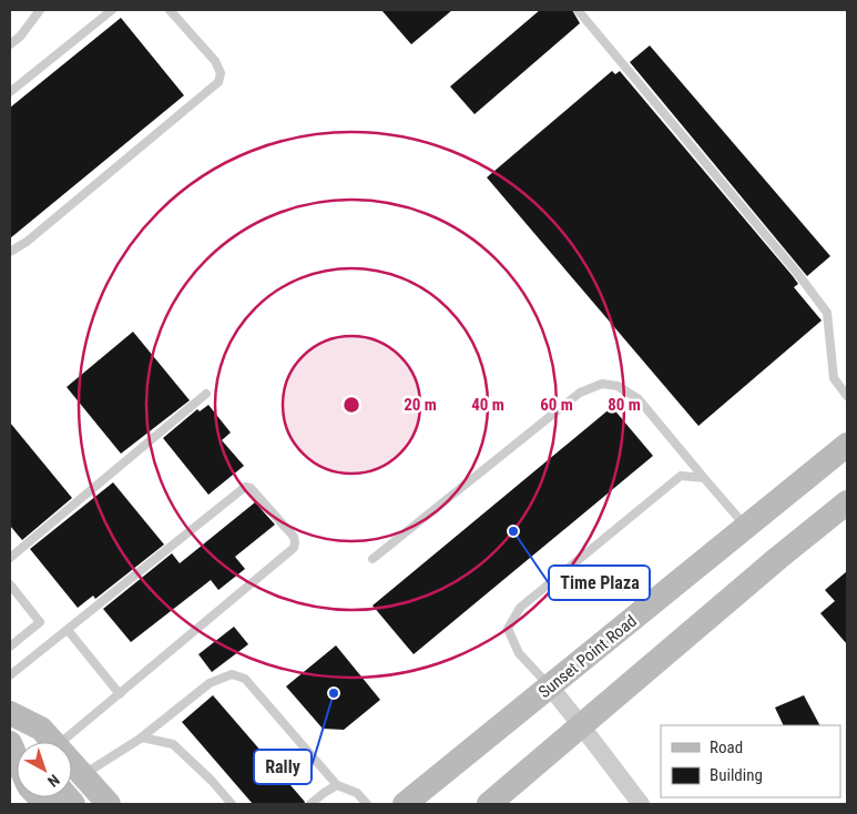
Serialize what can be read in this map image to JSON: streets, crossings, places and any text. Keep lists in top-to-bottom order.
{
  "streets": {
    "main road": ["Sunset Point Road"]
  },
  "places": ["Time Plaza", "Rally"],
  "legend": ["Road", "Building"],
  "north": "bottom right",
  "rings": [
    "20 m",
    "40 m",
    "60 m",
    "80 m"
  ]
}
